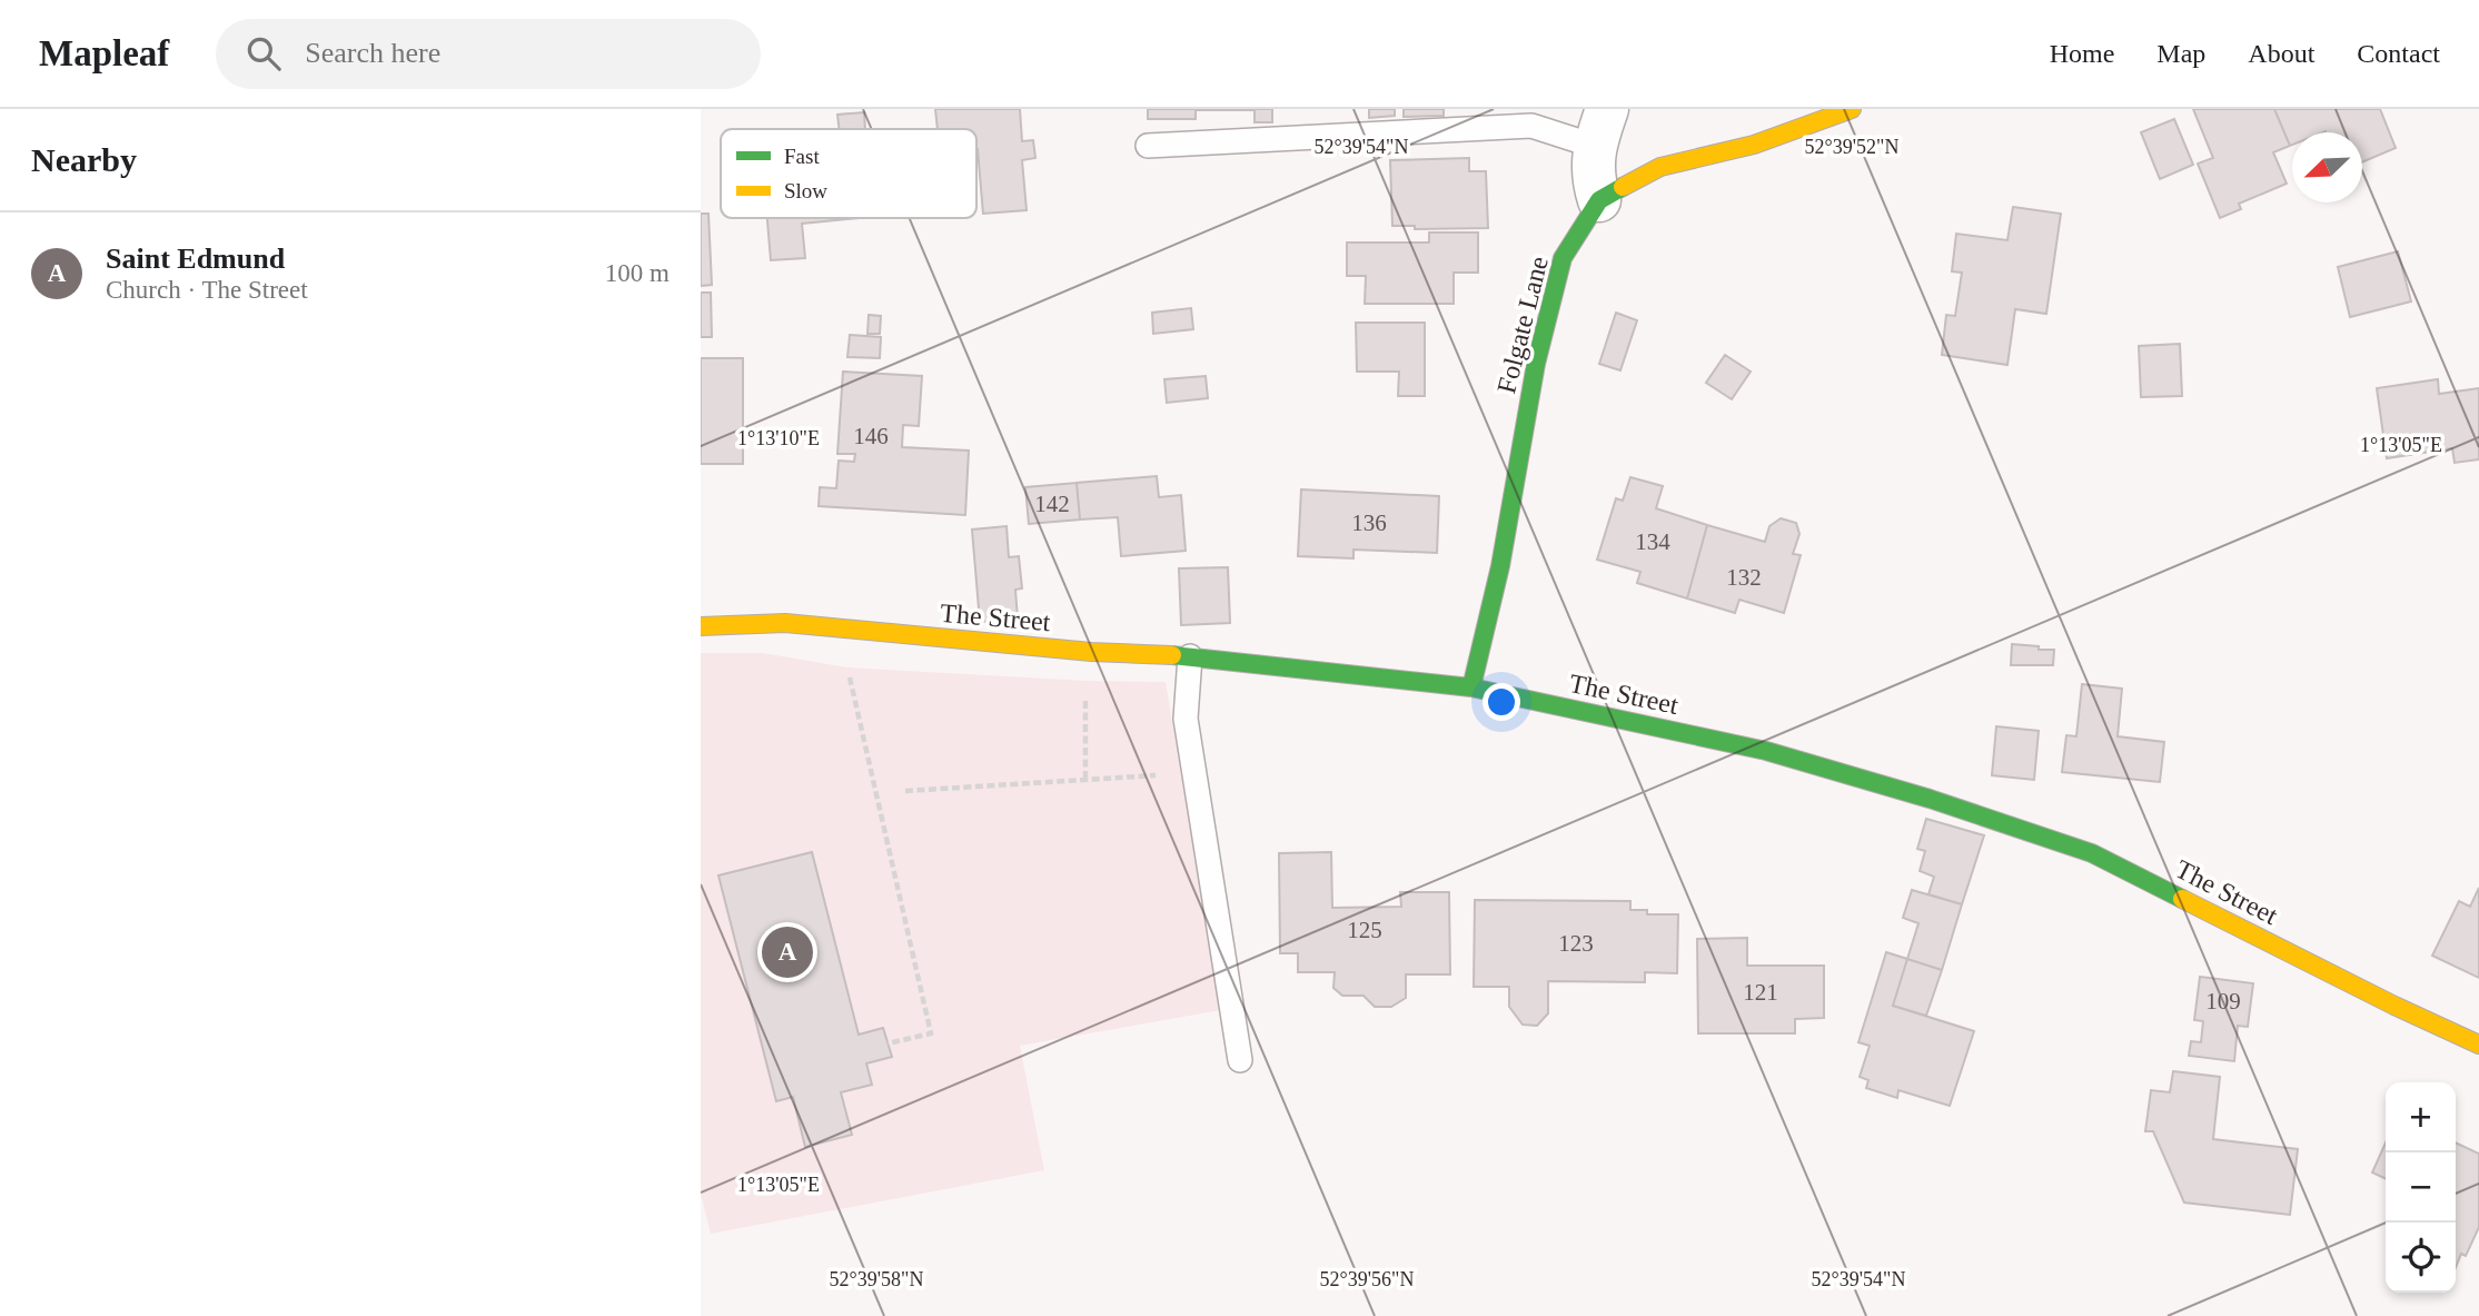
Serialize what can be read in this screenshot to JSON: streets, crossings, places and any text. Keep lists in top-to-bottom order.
{
  "streets": {
    "street": ["Folgate Lane", "The Street"]
  },
  "crossings": [
    ["Folgate Lane", "The Street"]
  ],
  "house_numbers": [
    "146",
    "142",
    "136",
    "134",
    "132",
    "125",
    "123",
    "121",
    "109"
  ],
  "legend": ["Fast", "Slow"],
  "north": "bottom left",
  "page": {
    "header": "Mapleaf",
    "search": "Search here",
    "nav": [
      "Home",
      "Map",
      "About",
      "Contact"
    ],
    "heading": "Nearby",
    "list": [
      {
        "mark": "A",
        "name": "Saint Edmund",
        "note": "Church · The Street",
        "value": "100 m"
      }
    ],
    "pins": "A",
    "map_buttons": ["+", "−"]
  },
  "coordinates": [
    "52°39'54\"N",
    "52°39'52\"N",
    "1°13'10\"E",
    "1°13'05\"E",
    "52°39'58\"N",
    "52°39'56\"N"
  ]
}
